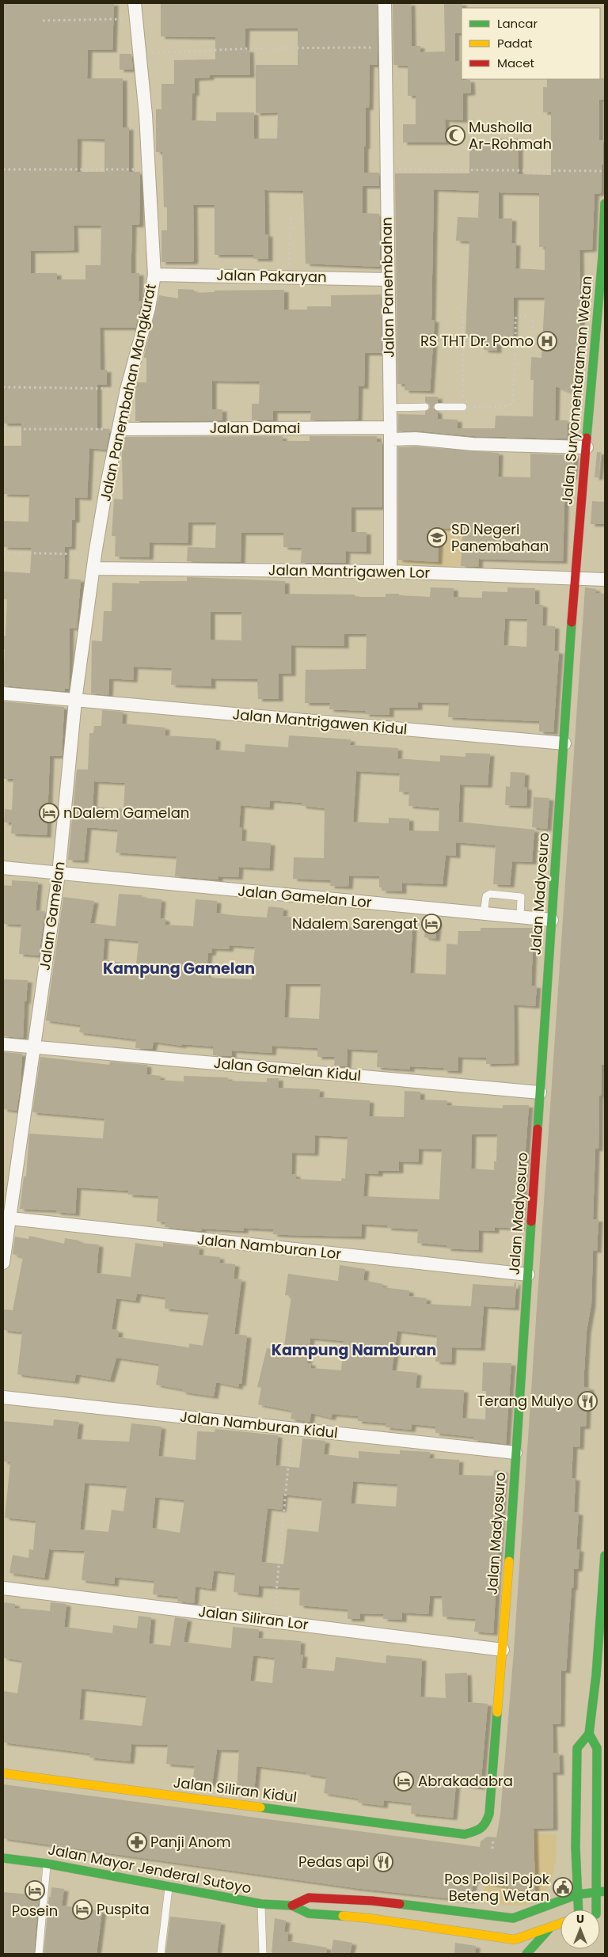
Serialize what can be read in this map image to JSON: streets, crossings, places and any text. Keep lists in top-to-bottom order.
{
  "streets": {
    "street": [
      "Jalan Pakaryan",
      "Jalan Panembahan",
      "Jalan Suryomentaraman Wetan",
      "Jalan Panembahan Mangkurat",
      "Jalan Damai",
      "Jalan Mantrigawen Lor",
      "Jalan Mantrigawen Kidul",
      "Jalan Madyosuro",
      "Jalan Gamelan Lor",
      "Jalan Gamelan",
      "Jalan Gamelan Kidul",
      "Jalan Namburan Lor",
      "Jalan Namburan Kidul",
      "Jalan Siliran Lor",
      "Jalan Siliran Kidul",
      "Jalan Mayor Jenderal Sutoyo"
    ]
  },
  "crossings": [
    ["Jalan Pakaryan", "Jalan Panembahan"],
    ["Jalan Pakaryan", "Jalan Panembahan Mangkurat"],
    ["Jalan Panembahan", "Jalan Damai"],
    ["Jalan Panembahan", "Jalan Mantrigawen Lor"],
    ["Jalan Suryomentaraman Wetan", "Jalan Damai"],
    ["Jalan Suryomentaraman Wetan", "Jalan Mantrigawen Lor"],
    ["Jalan Suryomentaraman Wetan", "Jalan Madyosuro"],
    ["Jalan Panembahan Mangkurat", "Jalan Damai"],
    ["Jalan Panembahan Mangkurat", "Jalan Mantrigawen Lor"],
    ["Jalan Panembahan Mangkurat", "Jalan Gamelan"],
    ["Jalan Mantrigawen Lor", "Jalan Madyosuro"],
    ["Jalan Mantrigawen Lor", "Jalan Gamelan"],
    ["Jalan Mantrigawen Kidul", "Jalan Madyosuro"],
    ["Jalan Mantrigawen Kidul", "Jalan Gamelan"],
    ["Jalan Madyosuro", "Jalan Gamelan Lor"],
    ["Jalan Madyosuro", "Jalan Gamelan Kidul"],
    ["Jalan Madyosuro", "Jalan Namburan Lor"],
    ["Jalan Madyosuro", "Jalan Namburan Kidul"],
    ["Jalan Madyosuro", "Jalan Siliran Lor"],
    ["Jalan Madyosuro", "Jalan Siliran Kidul"],
    ["Jalan Gamelan Lor", "Jalan Gamelan"],
    ["Jalan Gamelan", "Jalan Gamelan Kidul"],
    ["Jalan Gamelan", "Jalan Namburan Lor"]
  ],
  "districts": ["Kampung Gamelan", "Kampung Namburan"],
  "places": {
    "mosque": ["Musholla Ar-Rohmah"],
    "hospital": ["RS THT Dr. Pomo"],
    "school or university": ["SD Negeri Panembahan"],
    "hotel": [
      "nDalem Gamelan",
      "Ndalem Sarengat",
      "Abrakadabra",
      "Posein",
      "Puspita"
    ],
    "restaurant": ["Terang Mulyo", "Pedas api"],
    "pharmacy": ["Panji Anom"],
    "public building": ["Pos Polisi Pojok Beteng Wetan"]
  },
  "legend": ["Lancar", "Padat", "Macet"],
  "north": "top"
}
